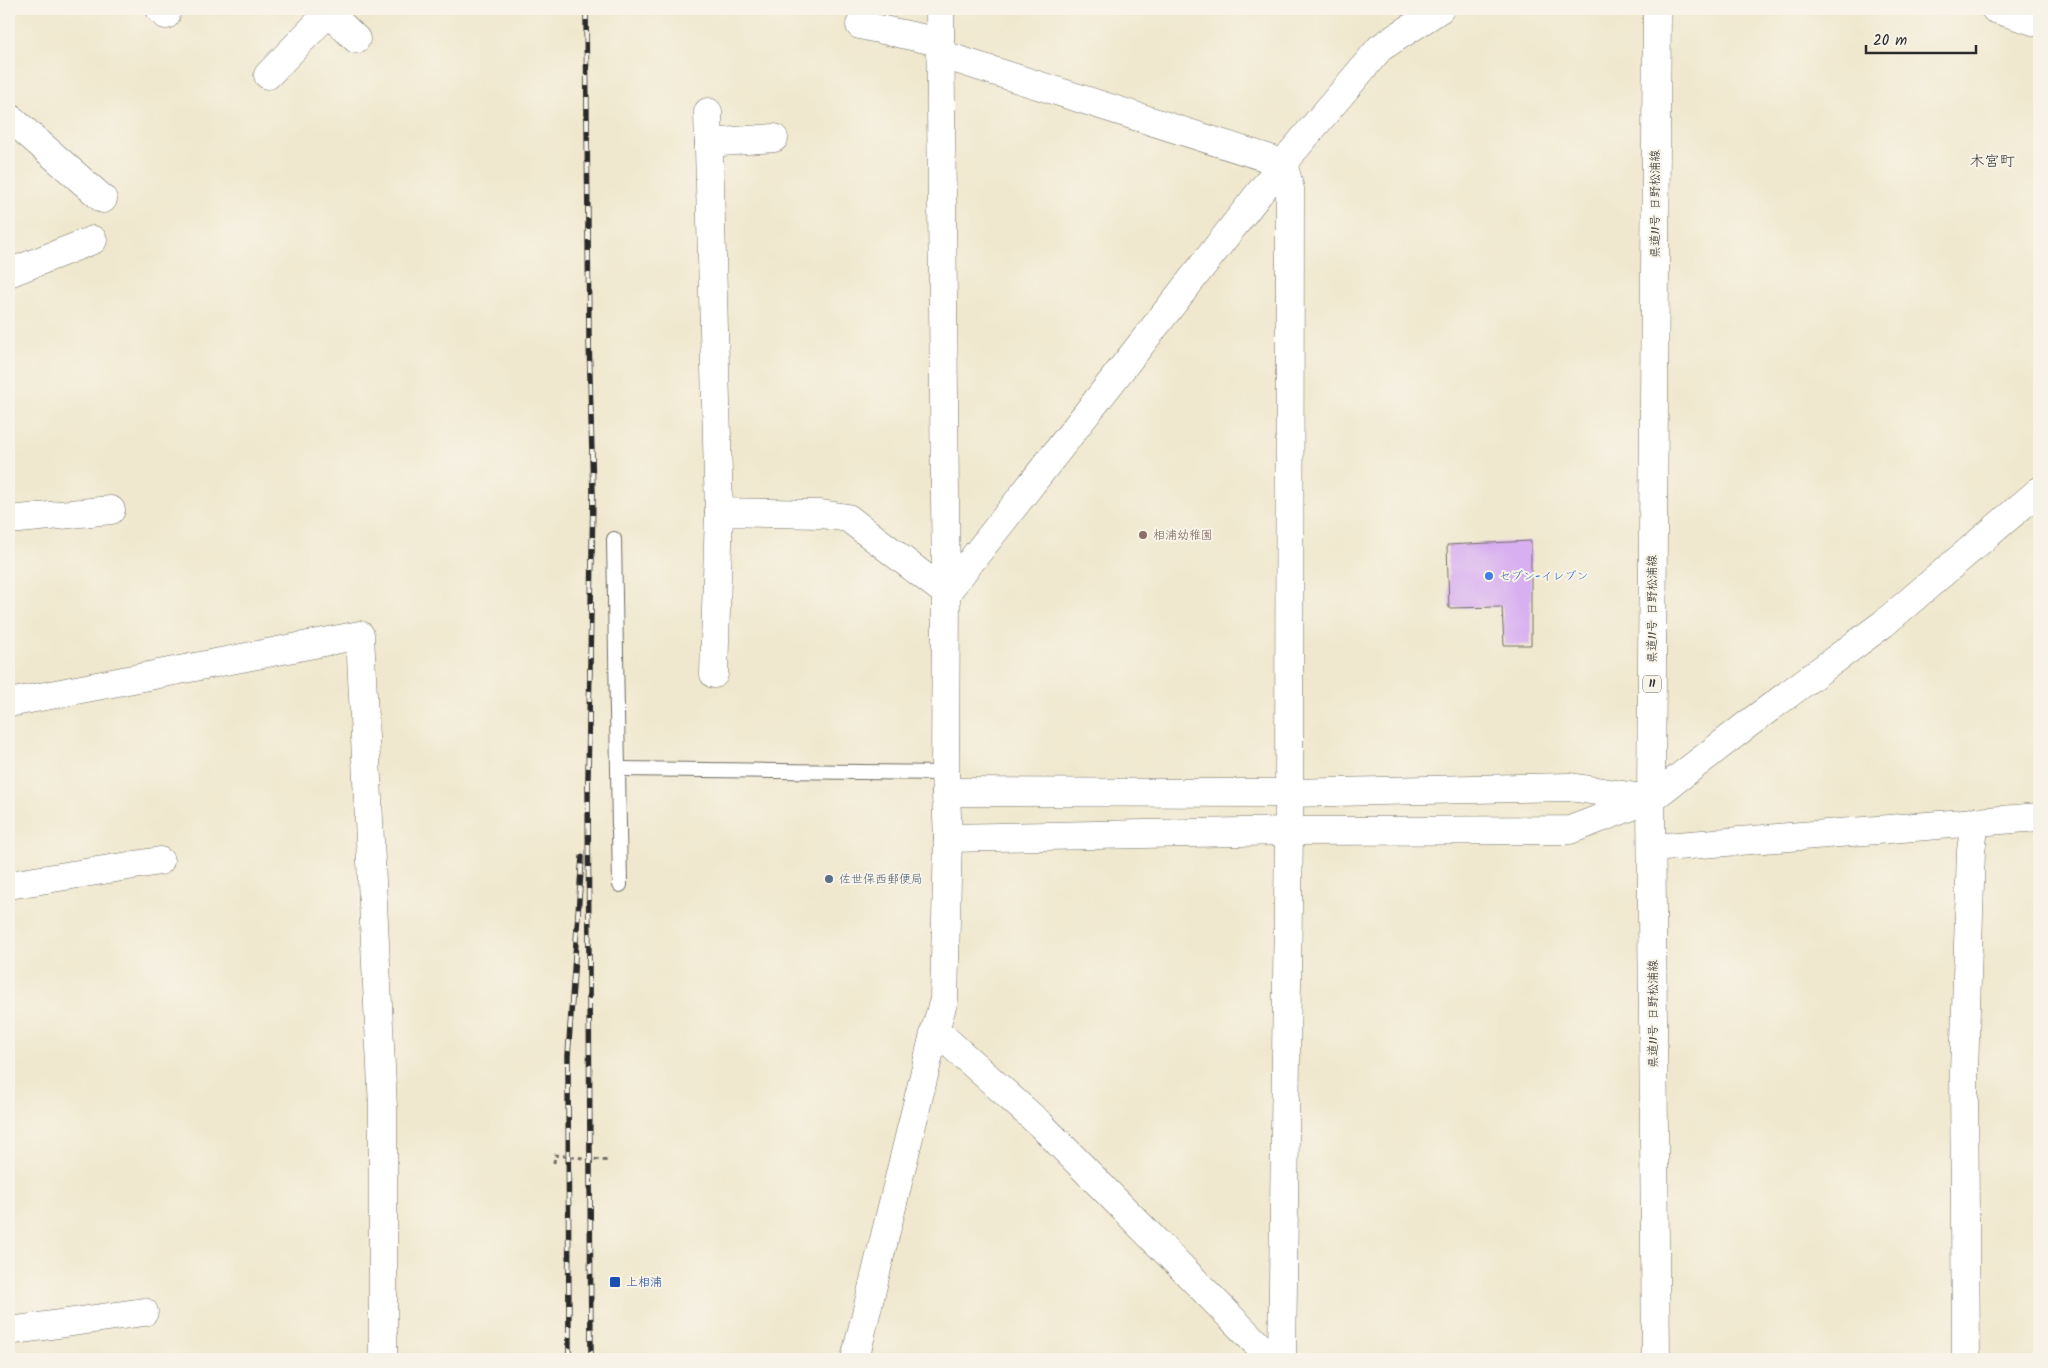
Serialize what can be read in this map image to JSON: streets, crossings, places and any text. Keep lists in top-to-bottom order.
{
  "streets": {
    "street": ["県道11号 日野松浦線", "11"]
  },
  "districts": ["木宮町"],
  "places": {
    "other": ["相浦幼稚園", "セブン-イレブン", "佐世保西郵便局"],
    "transit": ["上相浦"]
  },
  "scale_bar": "20 m"
}
